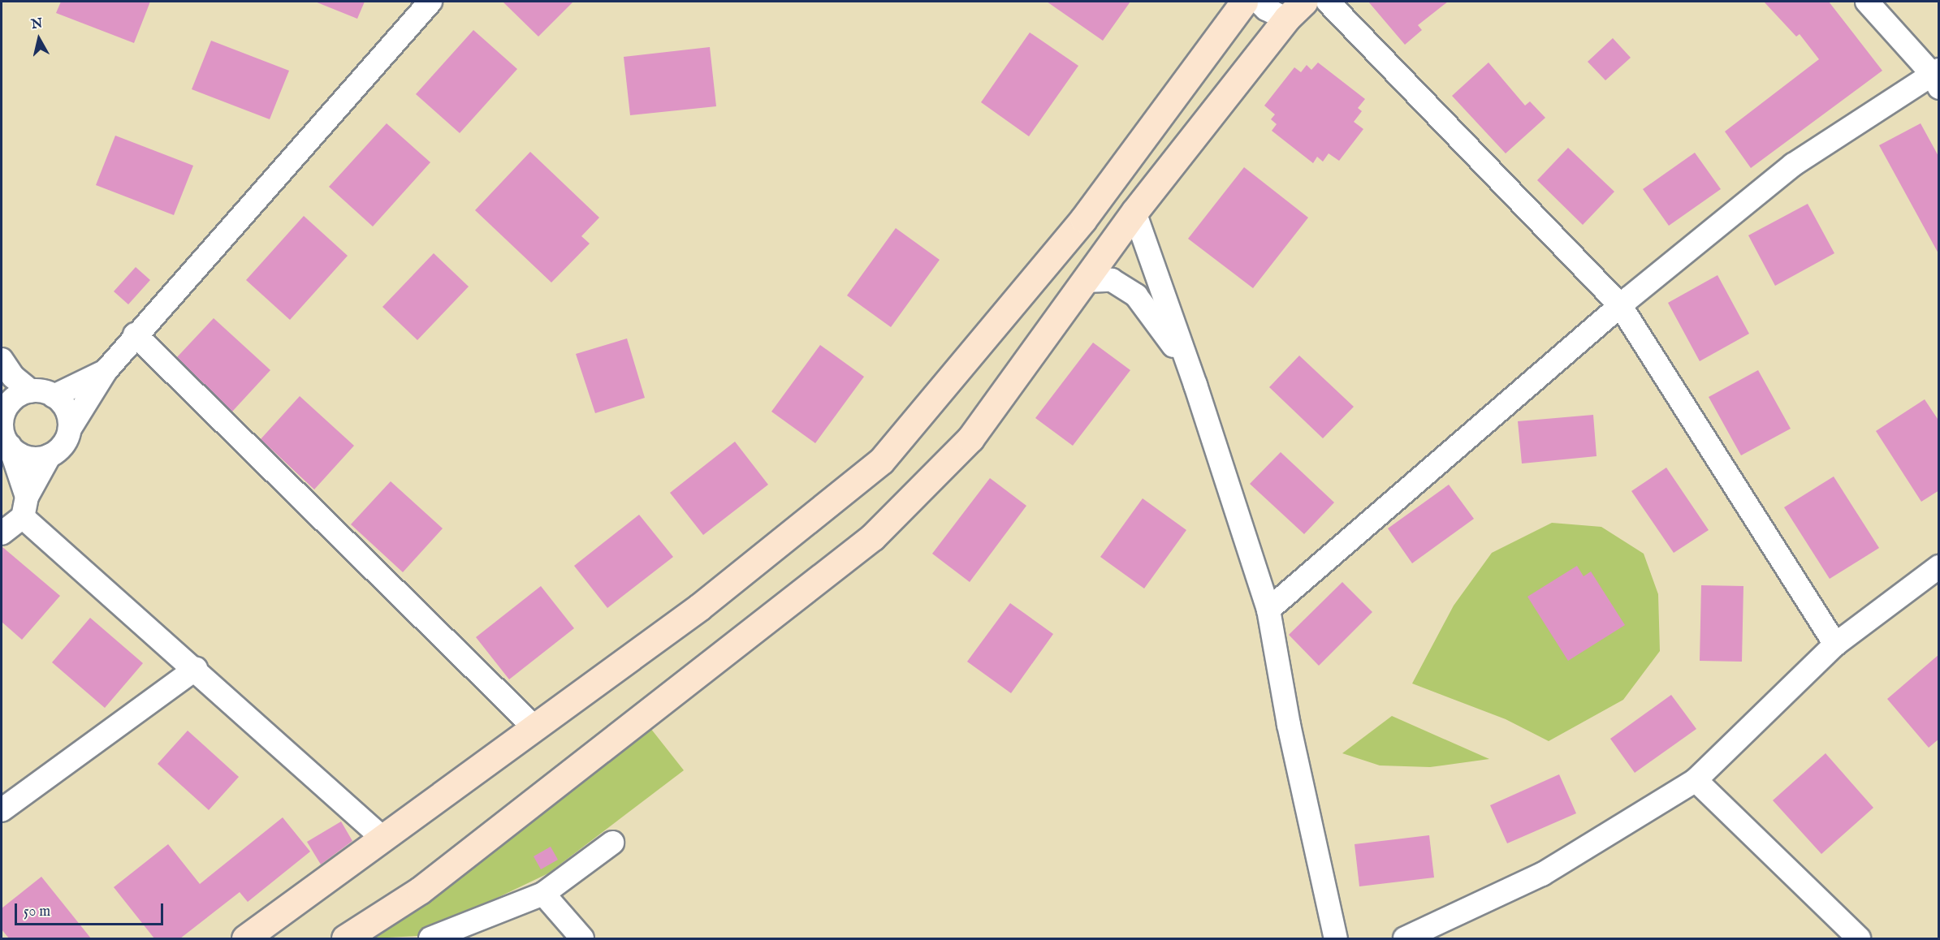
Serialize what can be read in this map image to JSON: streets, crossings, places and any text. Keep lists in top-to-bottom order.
{
  "scale_bar": "50 m",
  "north": "top"
}
